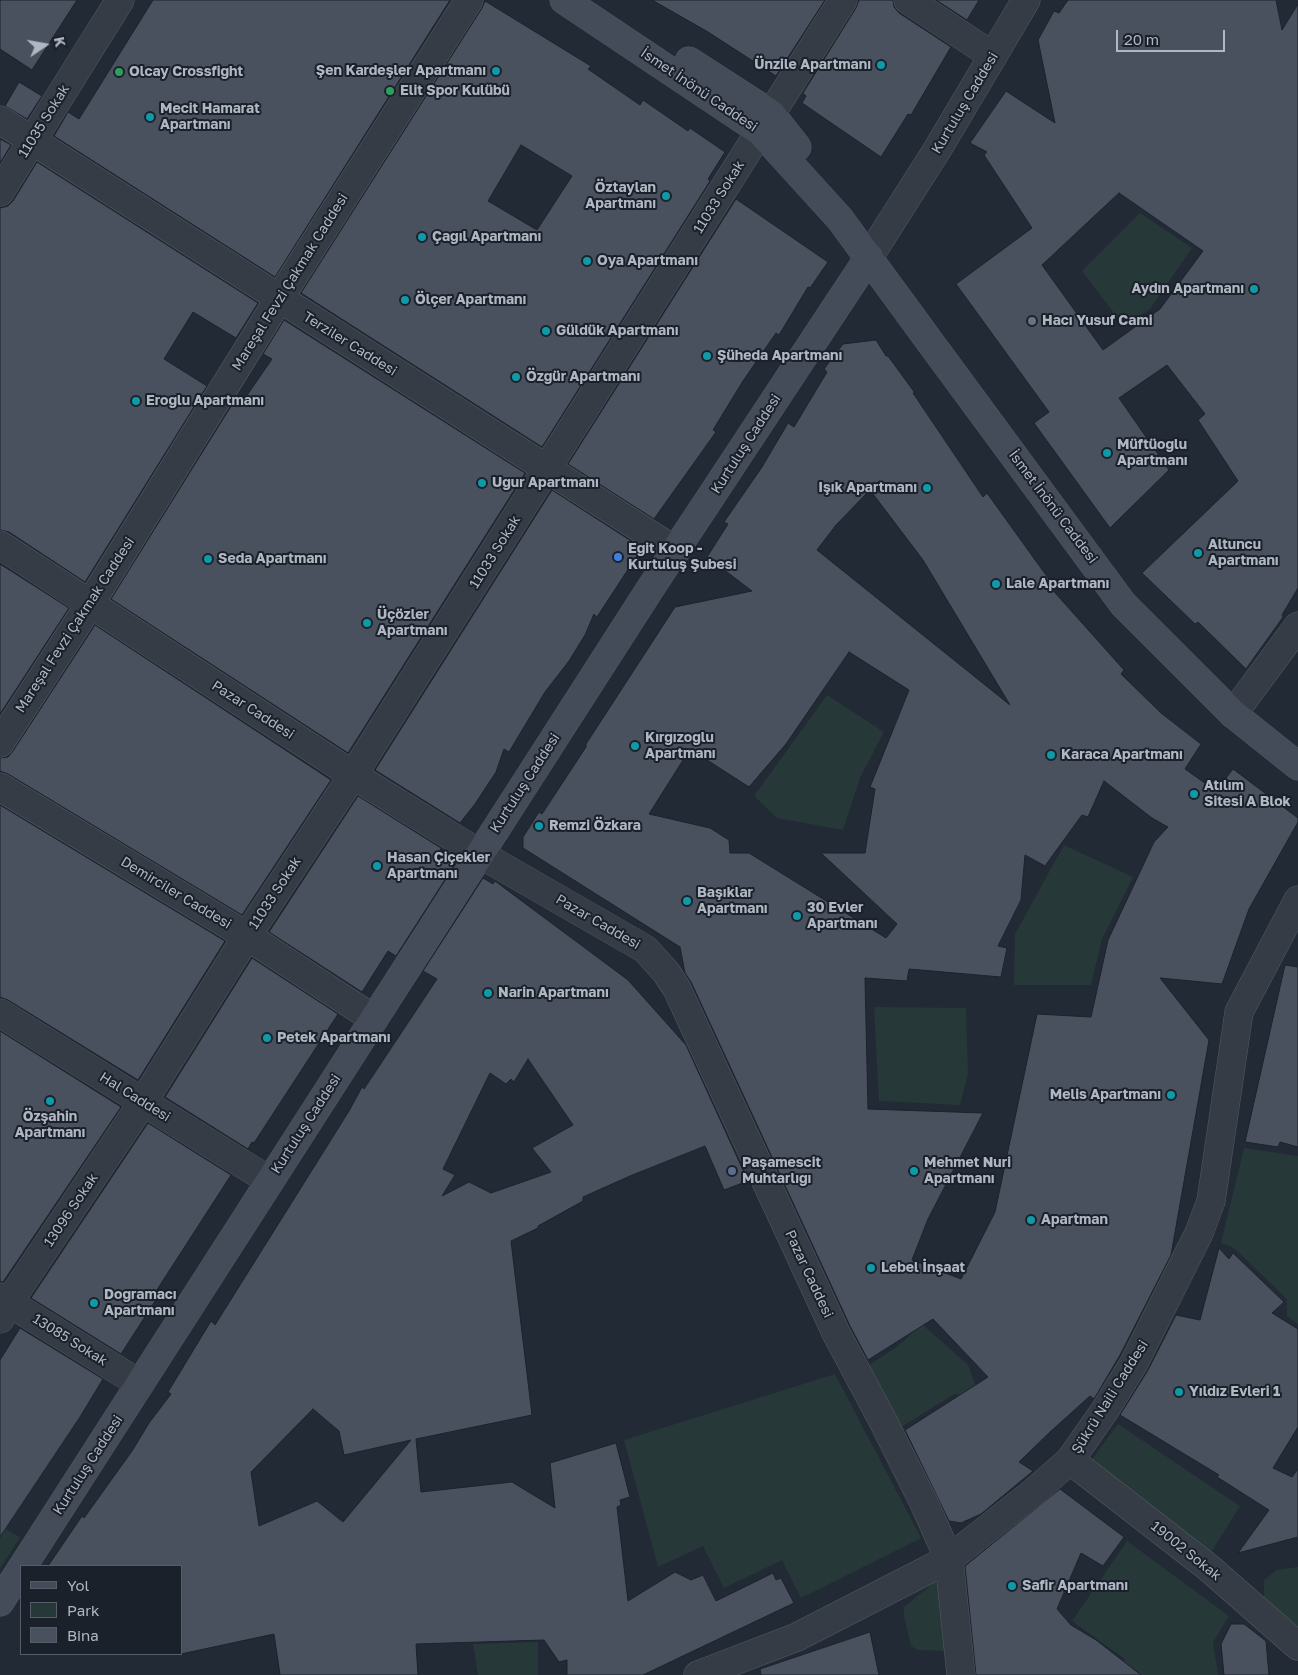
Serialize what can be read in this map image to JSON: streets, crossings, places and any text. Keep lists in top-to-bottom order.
{
  "streets": {
    "main road": ["İsmet İnönü Caddesi", "Kurtuluş Caddesi"],
    "street": [
      "11035 Sokak",
      "11033 Sokak",
      "Mareşal Fevzi Çakmak Caddesi",
      "Terziler Caddesi",
      "Pazar Caddesi",
      "Demirciler Caddesi",
      "Hal Caddesi",
      "13096 Sokak",
      "13085 Sokak",
      "Şükrü Naili Caddesi",
      "19002 Sokak"
    ]
  },
  "crossings": [
    ["İsmet İnönü Caddesi", "Kurtuluş Caddesi"],
    ["İsmet İnönü Caddesi", "11033 Sokak"],
    ["Kurtuluş Caddesi", "Terziler Caddesi"],
    ["Kurtuluş Caddesi", "Pazar Caddesi"],
    ["Kurtuluş Caddesi", "Demirciler Caddesi"],
    ["Kurtuluş Caddesi", "Hal Caddesi"],
    ["Kurtuluş Caddesi", "13085 Sokak"],
    ["11035 Sokak", "Terziler Caddesi"],
    ["11033 Sokak", "Terziler Caddesi"],
    ["11033 Sokak", "Pazar Caddesi"],
    ["11033 Sokak", "Demirciler Caddesi"],
    ["11033 Sokak", "Hal Caddesi"],
    ["11033 Sokak", "13096 Sokak"],
    ["Mareşal Fevzi Çakmak Caddesi", "Terziler Caddesi"],
    ["Mareşal Fevzi Çakmak Caddesi", "Pazar Caddesi"],
    ["Pazar Caddesi", "Şükrü Naili Caddesi"],
    ["Hal Caddesi", "13096 Sokak"],
    ["13096 Sokak", "13085 Sokak"],
    ["Şükrü Naili Caddesi", "19002 Sokak"]
  ],
  "places": [
    "Ünzile Apartmanı",
    "Şen Kardeşler Apartmanı",
    "Olcay Crossfight",
    "Elit Spor Kulübü",
    "Mecit Hamarat Apartmanı",
    "Öztaylan Apartmanı",
    "Çağıl Apartmanı",
    "Oya Apartmanı",
    "Aydın Apartmanı",
    "Ölçer Apartmanı",
    "Hacı Yusuf Cami",
    "Güldük Apartmanı",
    "Şüheda Apartmanı",
    "Özgür Apartmanı",
    "Eroğlu Apartmanı",
    "Müftüoğlu Apartmanı",
    "Uğur Apartmanı",
    "Işık Apartmanı",
    "Altuncu Apartmanı",
    "Eğit Koop - Kurtuluş Şubesi",
    "Seda Apartmanı",
    "Lale Apartmanı",
    "Üçözler Apartmanı",
    "Kırgızoğlu Apartmanı",
    "Karaca Apartmanı",
    "Atılım Sitesi A Blok",
    "Remzi Özkara",
    "Hasan Çiçekler Apartmanı",
    "Başıklar Apartmanı",
    "30 Evler Apartmanı",
    "Narin Apartmanı",
    "Petek Apartmanı",
    "Melis Apartmanı",
    "Özşahin Apartmanı",
    "Paşamescit Muhtarlığı",
    "Mehmet Nuri Apartmanı",
    "Apartman",
    "Lebel İnşaat",
    "Doğramacı Apartmanı",
    "Yıldız Evleri 1",
    "Safir Apartmanı"
  ],
  "legend": ["Yol", "Park", "Bina"],
  "scale_bar": "20 m",
  "north": "right"
}
